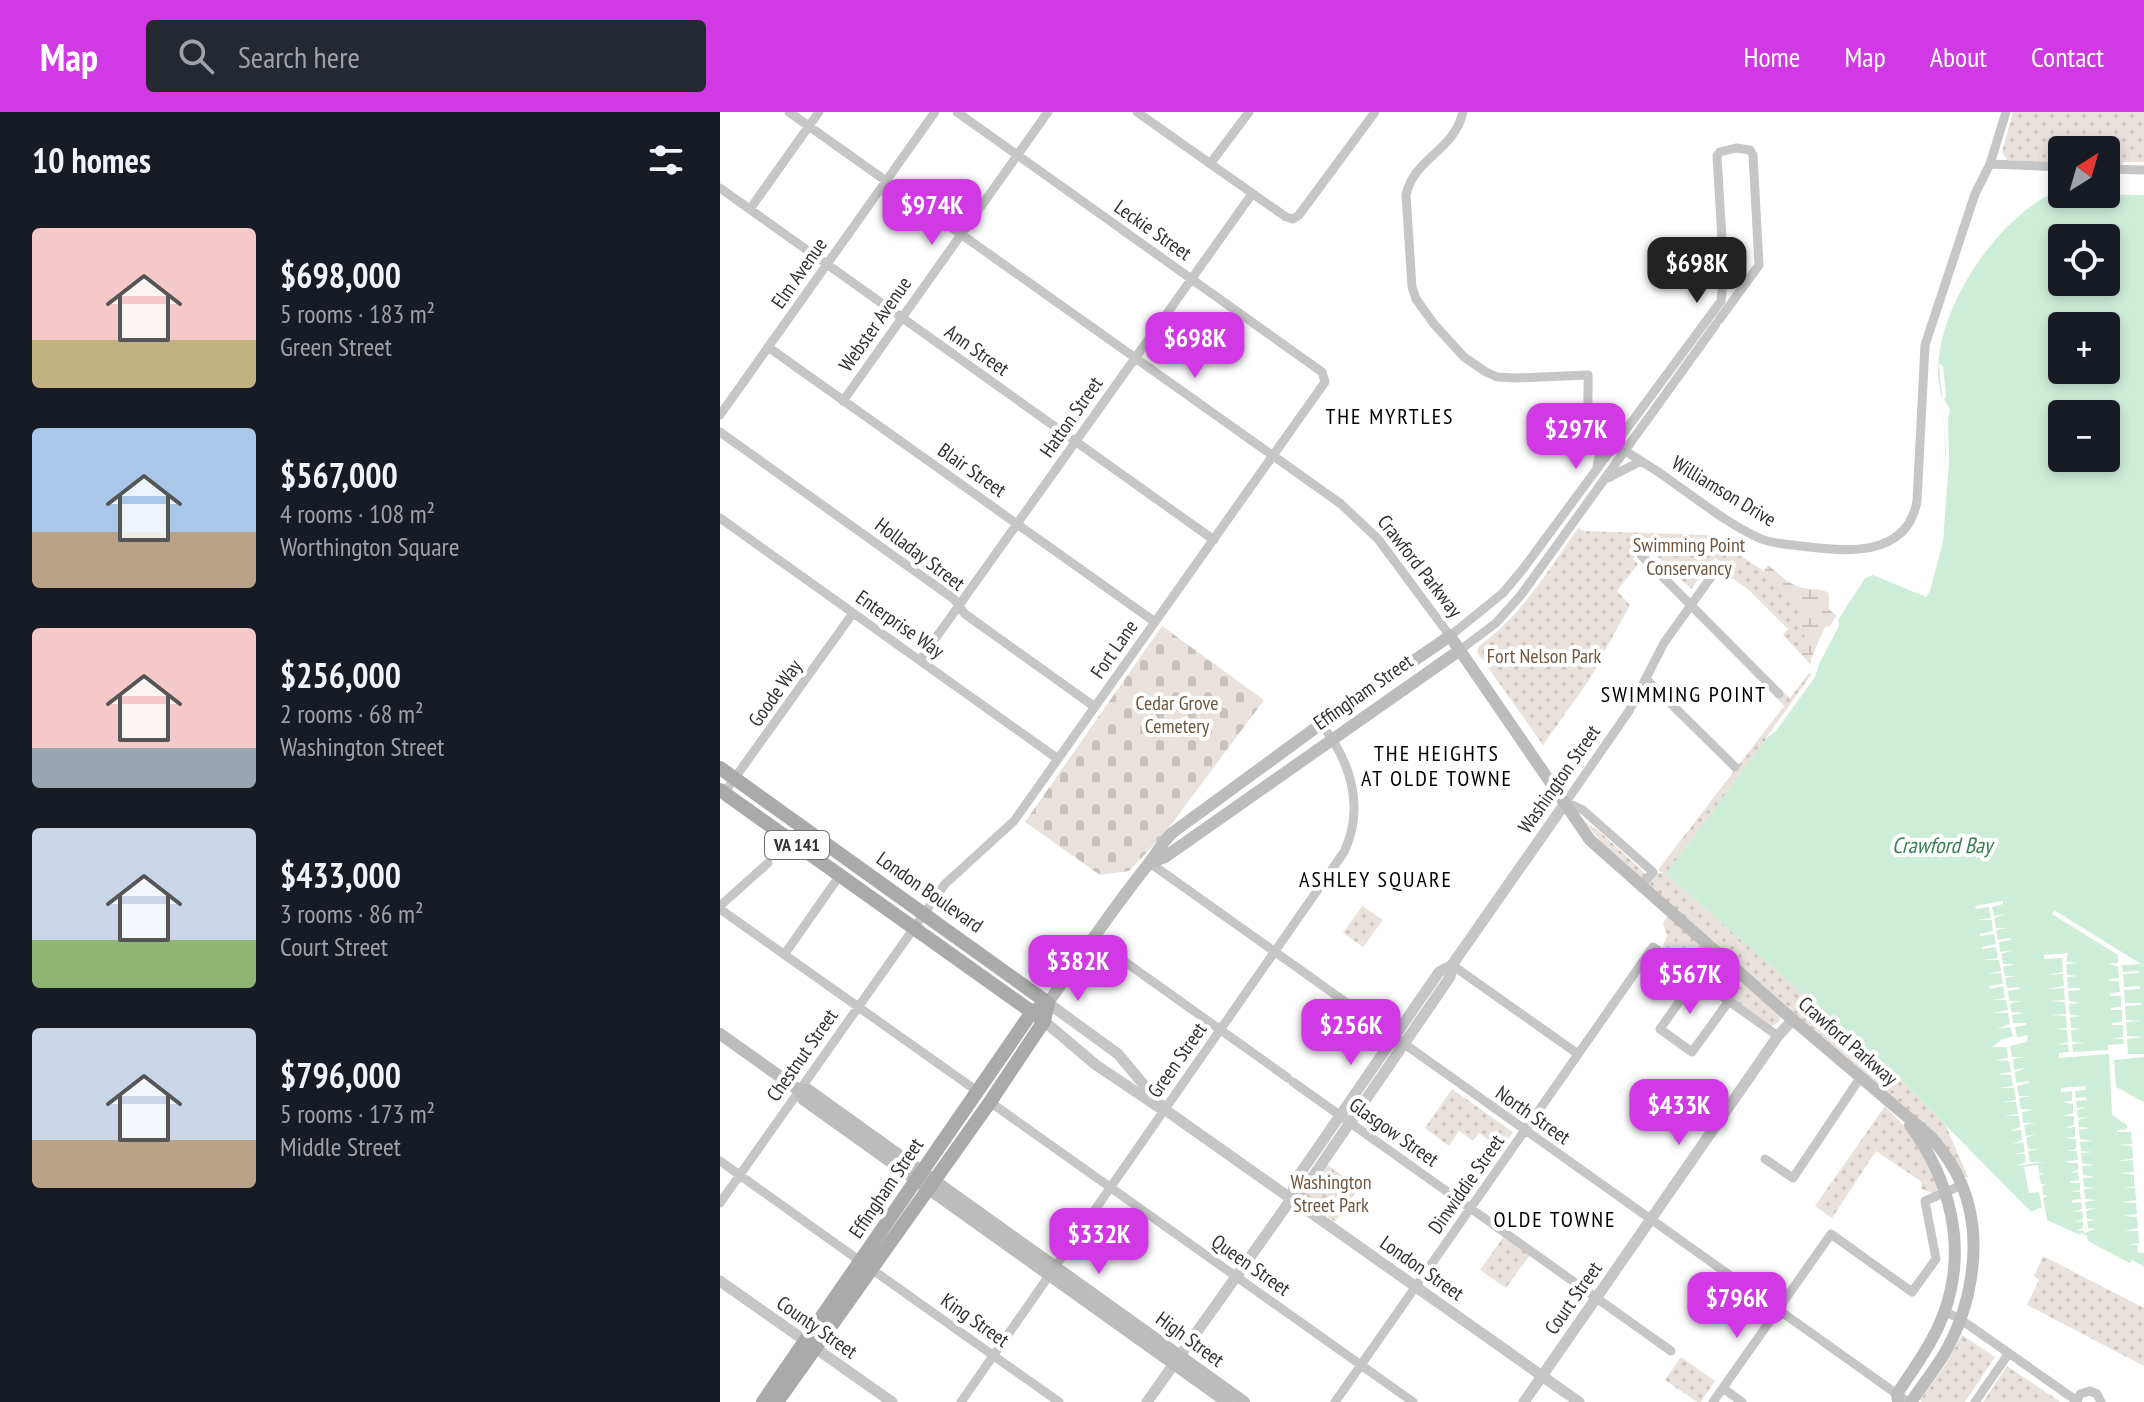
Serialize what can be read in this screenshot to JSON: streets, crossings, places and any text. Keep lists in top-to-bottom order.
{
  "streets": {
    "main road": [
      "Crawford Parkway",
      "Effingham Street",
      "VA 141",
      "London Boulevard",
      "High Street"
    ],
    "street": [
      "Leckie Street",
      "Elm Avenue",
      "Webster Avenue",
      "Ann Street",
      "Hatton Street",
      "Blair Street",
      "Williamson Drive",
      "Holladay Street",
      "Enterprise Way",
      "Fort Lane",
      "Goode Way",
      "Washington Street",
      "Chestnut Street",
      "Green Street",
      "North Street",
      "Glasgow Street",
      "Dinwiddie Street",
      "Queen Street",
      "London Street",
      "Court Street",
      "King Street",
      "County Street"
    ]
  },
  "crossings": [
    ["Leckie Street", "Webster Avenue"],
    ["Leckie Street", "Hatton Street"],
    ["Leckie Street", "Fort Lane"],
    ["Elm Avenue", "Ann Street"],
    ["Elm Avenue", "Blair Street"],
    ["Elm Avenue", "Crawford Parkway"],
    ["Webster Avenue", "Ann Street"],
    ["Webster Avenue", "Blair Street"],
    ["Webster Avenue", "Crawford Parkway"],
    ["Ann Street", "Hatton Street"],
    ["Ann Street", "Fort Lane"],
    ["Hatton Street", "Blair Street"],
    ["Hatton Street", "Holladay Street"],
    ["Hatton Street", "Crawford Parkway"],
    ["Hatton Street", "Enterprise Way"],
    ["Blair Street", "Fort Lane"],
    ["Holladay Street", "Fort Lane"],
    ["Crawford Parkway", "Fort Lane"],
    ["Crawford Parkway", "Effingham Street"],
    ["Crawford Parkway", "Washington Street"],
    ["Crawford Parkway", "North Street"],
    ["Crawford Parkway", "Court Street"],
    ["Enterprise Way", "Fort Lane"],
    ["Enterprise Way", "Goode Way"],
    ["Fort Lane", "London Boulevard"],
    ["Fort Lane", "Chestnut Street"],
    ["Effingham Street", "London Boulevard"],
    ["Effingham Street", "Green Street"],
    ["Effingham Street", "North Street"],
    ["Effingham Street", "Glasgow Street"],
    ["Effingham Street", "Queen Street"],
    ["Effingham Street", "King Street"],
    ["Effingham Street", "County Street"],
    ["Effingham Street", "High Street"],
    ["Goode Way", "London Boulevard"],
    ["Washington Street", "North Street"],
    ["Washington Street", "Glasgow Street"],
    ["Washington Street", "Queen Street"],
    ["Washington Street", "London Street"],
    ["Washington Street", "High Street"],
    ["London Boulevard", "Chestnut Street"],
    ["London Boulevard", "Green Street"],
    ["London Boulevard", "London Street"],
    ["Chestnut Street", "King Street"],
    ["Chestnut Street", "High Street"],
    ["Green Street", "North Street"],
    ["Green Street", "Glasgow Street"],
    ["Green Street", "Queen Street"],
    ["Green Street", "London Street"],
    ["Green Street", "King Street"],
    ["Green Street", "High Street"],
    ["North Street", "Dinwiddie Street"],
    ["North Street", "Court Street"],
    ["Glasgow Street", "Dinwiddie Street"],
    ["Glasgow Street", "Court Street"],
    ["Dinwiddie Street", "Queen Street"],
    ["Dinwiddie Street", "London Street"],
    ["London Street", "Court Street"]
  ],
  "districts": [
    "THE MYRTLES",
    "SWIMMING POINT",
    "THE HEIGHTS AT OLDE TOWNE",
    "ASHLEY SQUARE",
    "OLDE TOWNE"
  ],
  "water": ["Crawford Bay"],
  "parks": [
    "Swimming Point Conservancy",
    "Fort Nelson Park",
    "Cedar Grove Cemetery",
    "Washington Street Park"
  ],
  "north": "top right",
  "page": {
    "header": "Map",
    "search": "Search here",
    "nav": [
      "Home",
      "Map",
      "About",
      "Contact"
    ],
    "heading": "10 homes",
    "map_buttons": ["+", "−"],
    "price": [
      "$974K",
      "$698K",
      "$698K",
      "$297K",
      "$382K",
      "$567K",
      "$256K",
      "$433K",
      "$332K",
      "$796K"
    ],
    "list": [
      {
        "name": "$698,000",
        "note": "5 rooms · 183 m² · Green Street"
      },
      {
        "name": "$567,000",
        "note": "4 rooms · 108 m² · Worthington Square"
      },
      {
        "name": "$256,000",
        "note": "2 rooms · 68 m² · Washington Street"
      },
      {
        "name": "$433,000",
        "note": "3 rooms · 86 m² · Court Street"
      },
      {
        "name": "$796,000",
        "note": "5 rooms · 173 m² · Middle Street"
      }
    ]
  }
}
